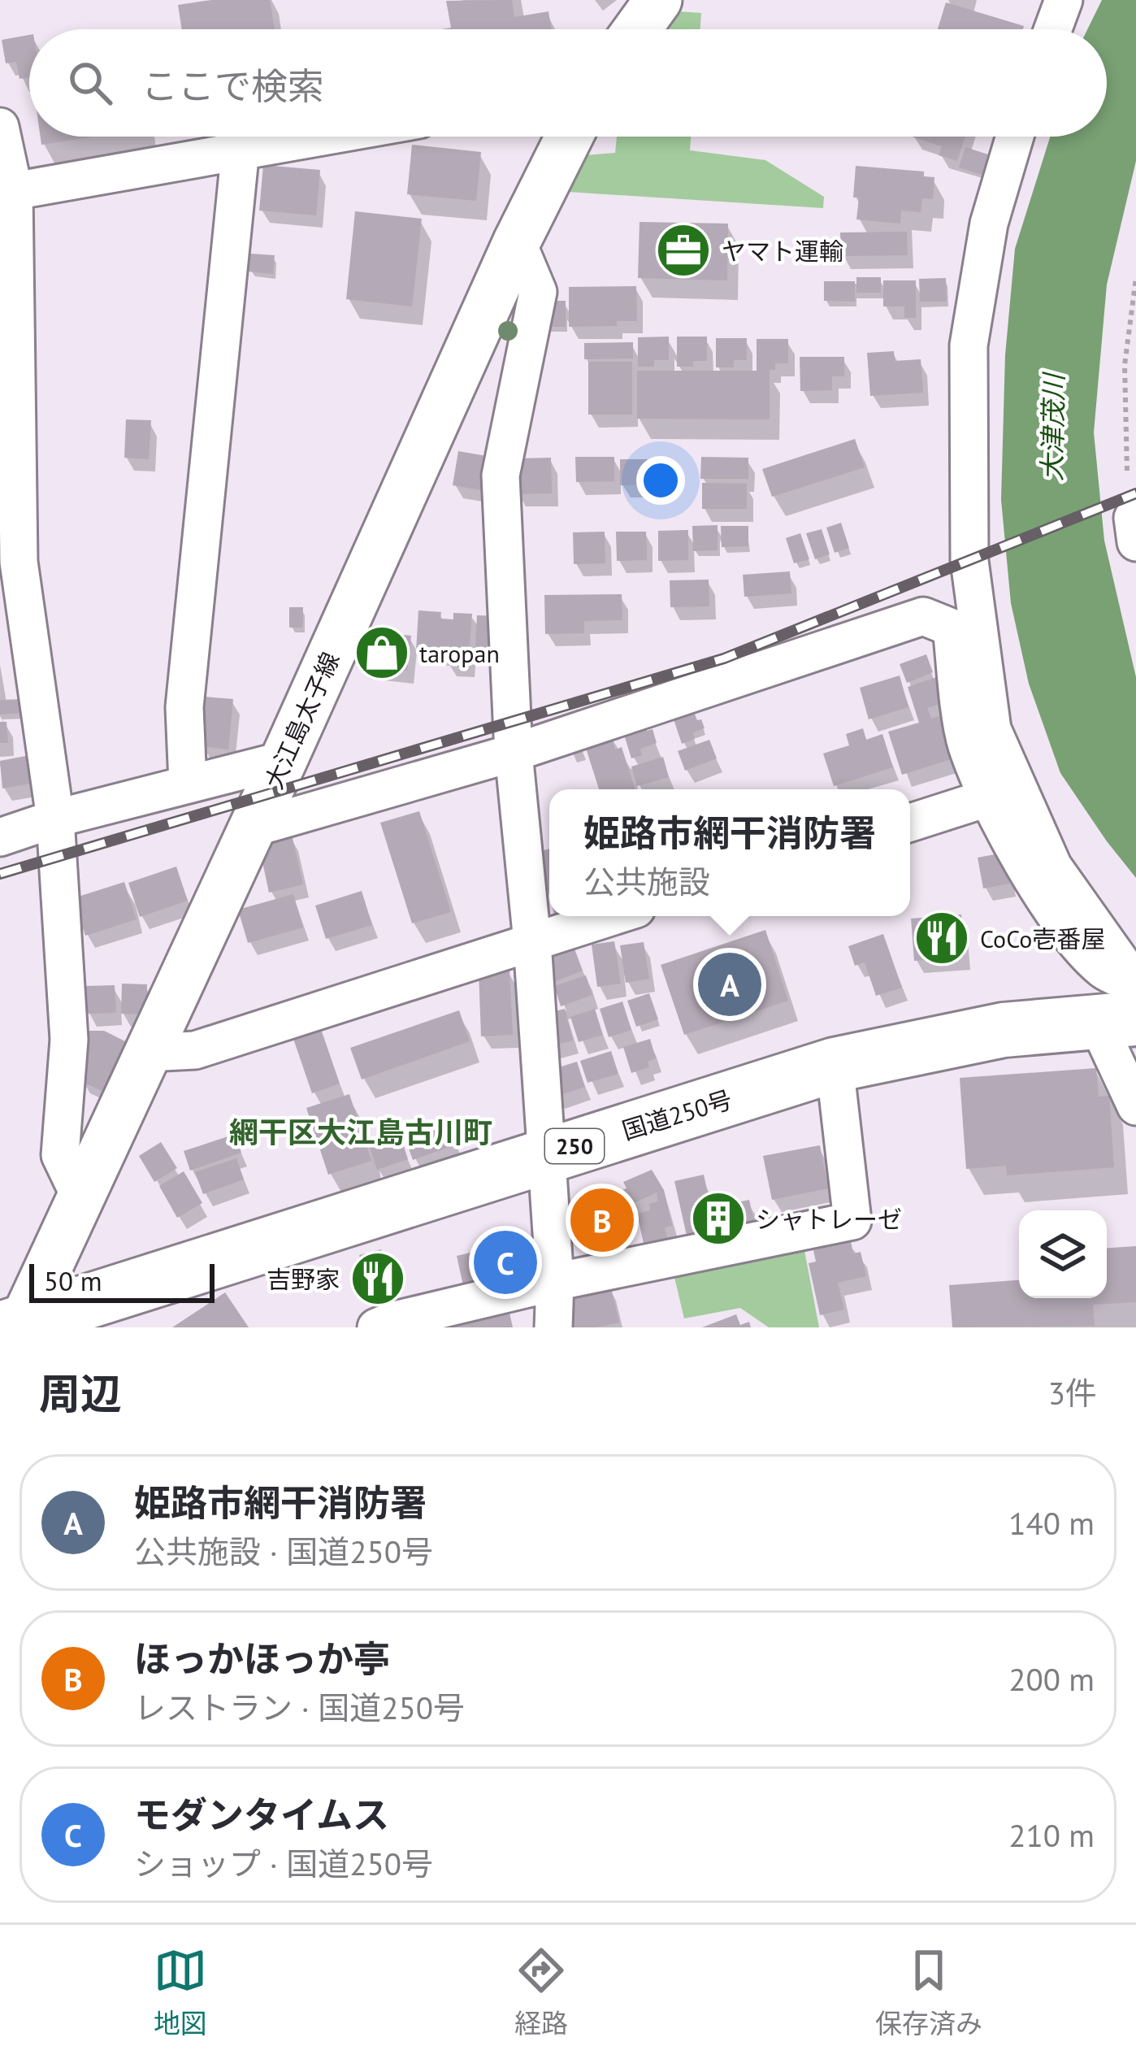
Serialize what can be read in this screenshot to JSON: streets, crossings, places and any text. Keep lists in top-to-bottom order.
{
  "streets": {
    "highway": ["国道250号", "250"],
    "main road": ["大江島太子線"]
  },
  "crossings": [
    ["大江島太子線", "国道250号"]
  ],
  "districts": ["網干区大江島古川町"],
  "water": ["大津茂川"],
  "places": {
    "office": ["ヤマト運輸"],
    "shop": ["taropan"],
    "restaurant": ["CoCo壱番屋", "吉野家"],
    "building": ["シャトレーゼ"]
  },
  "scale_bar": "50 m",
  "page": {
    "search": "ここで検索",
    "popup": ["姫路市網干消防署", "公共施設"],
    "pins": ["A", "B", "C"],
    "scale": "50 m",
    "heading": ["周辺", "3件"],
    "list": [
      {
        "mark": "A",
        "name": "姫路市網干消防署",
        "note": "公共施設 · 国道250号",
        "value": "140 m"
      },
      {
        "mark": "B",
        "name": "ほっかほっか亭",
        "note": "レストラン · 国道250号",
        "value": "200 m"
      },
      {
        "mark": "C",
        "name": "モダンタイムス",
        "note": "ショップ · 国道250号",
        "value": "210 m"
      }
    ],
    "nav": ["地図", "経路", "保存済み"]
  }
}
